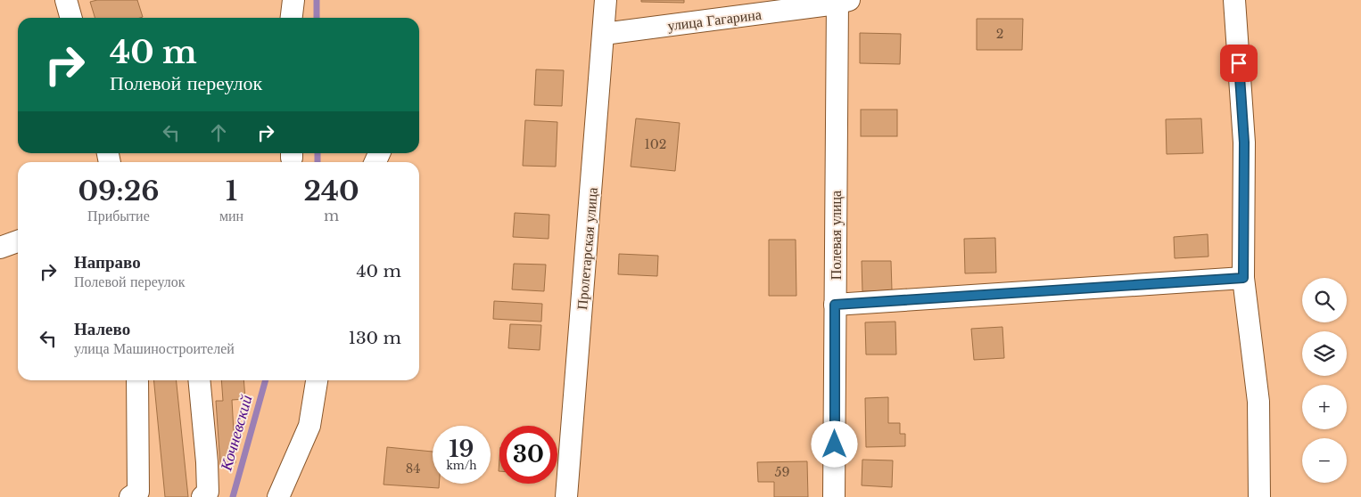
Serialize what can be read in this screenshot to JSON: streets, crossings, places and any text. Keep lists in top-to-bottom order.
{
  "streets": {
    "street": ["улица Гагарина", "Полевая улица", "Пролетарская улица"]
  },
  "crossings": [
    ["улица Гагарина", "Полевая улица"],
    ["улица Гагарина", "Пролетарская улица"]
  ],
  "water": ["Кочневский"],
  "house_numbers": [
    "2",
    "102",
    "84",
    "59"
  ],
  "page": {
    "turn": ["40 m", "Полевой переулок"],
    "eta": [
      "09:26",
      "Прибытие",
      "1",
      "мин",
      "240",
      "m"
    ],
    "list": [
      {
        "name": "Направо",
        "note": "Полевой переулок",
        "value": "40 m"
      },
      {
        "name": "Налево",
        "note": "улица Машиностроителей",
        "value": "130 m"
      }
    ],
    "map_buttons": ["+", "−"],
    "speed": "19 km/h",
    "limit": "30"
  }
}
